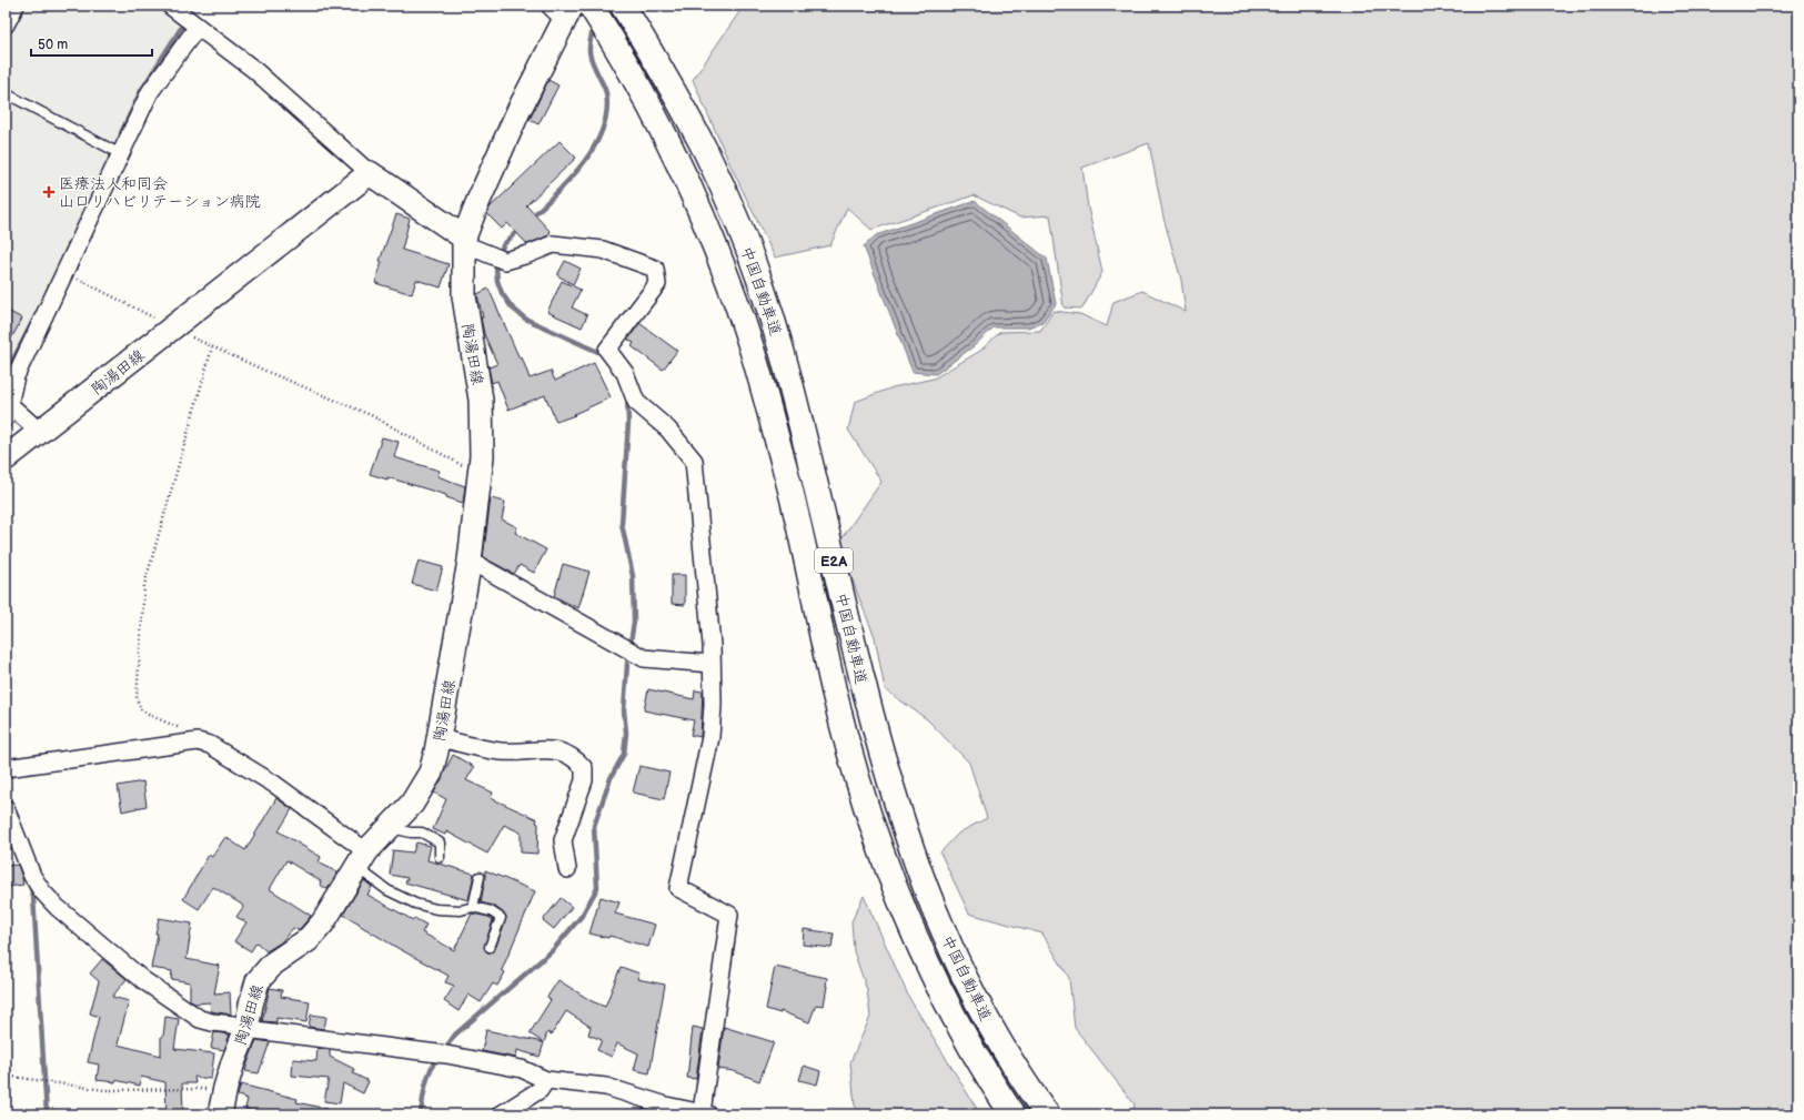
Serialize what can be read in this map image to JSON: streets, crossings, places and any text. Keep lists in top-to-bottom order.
{
  "streets": {
    "highway": ["中国自動車道", "E2A"],
    "main road": ["陶湯田線"]
  },
  "places": {
    "health": ["医療法人和同会 山口リハビリテーション病院"]
  },
  "scale_bar": "50 m"
}
